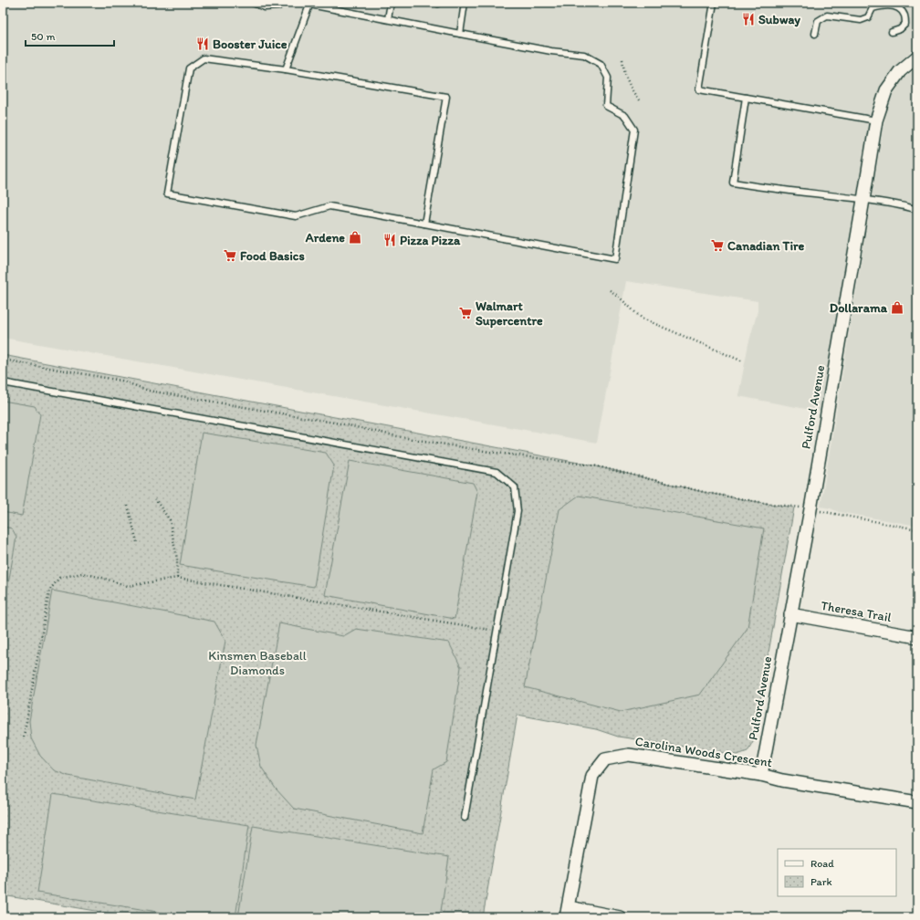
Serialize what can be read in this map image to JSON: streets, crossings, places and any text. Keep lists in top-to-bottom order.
{
  "streets": {
    "street": ["Pulford Avenue", "Theresa Trail", "Carolina Woods Crescent"]
  },
  "crossings": [
    ["Pulford Avenue", "Theresa Trail"],
    ["Pulford Avenue", "Carolina Woods Crescent"]
  ],
  "parks": ["Kinsmen Baseball Diamonds"],
  "places": {
    "restaurant": ["Subway", "Booster Juice", "Pizza Pizza"],
    "shop": ["Ardene", "Dollarama"],
    "supermarket": ["Canadian Tire", "Food Basics", "Walmart Supercentre"]
  },
  "legend": ["Road", "Park"],
  "scale_bar": "50 m"
}
